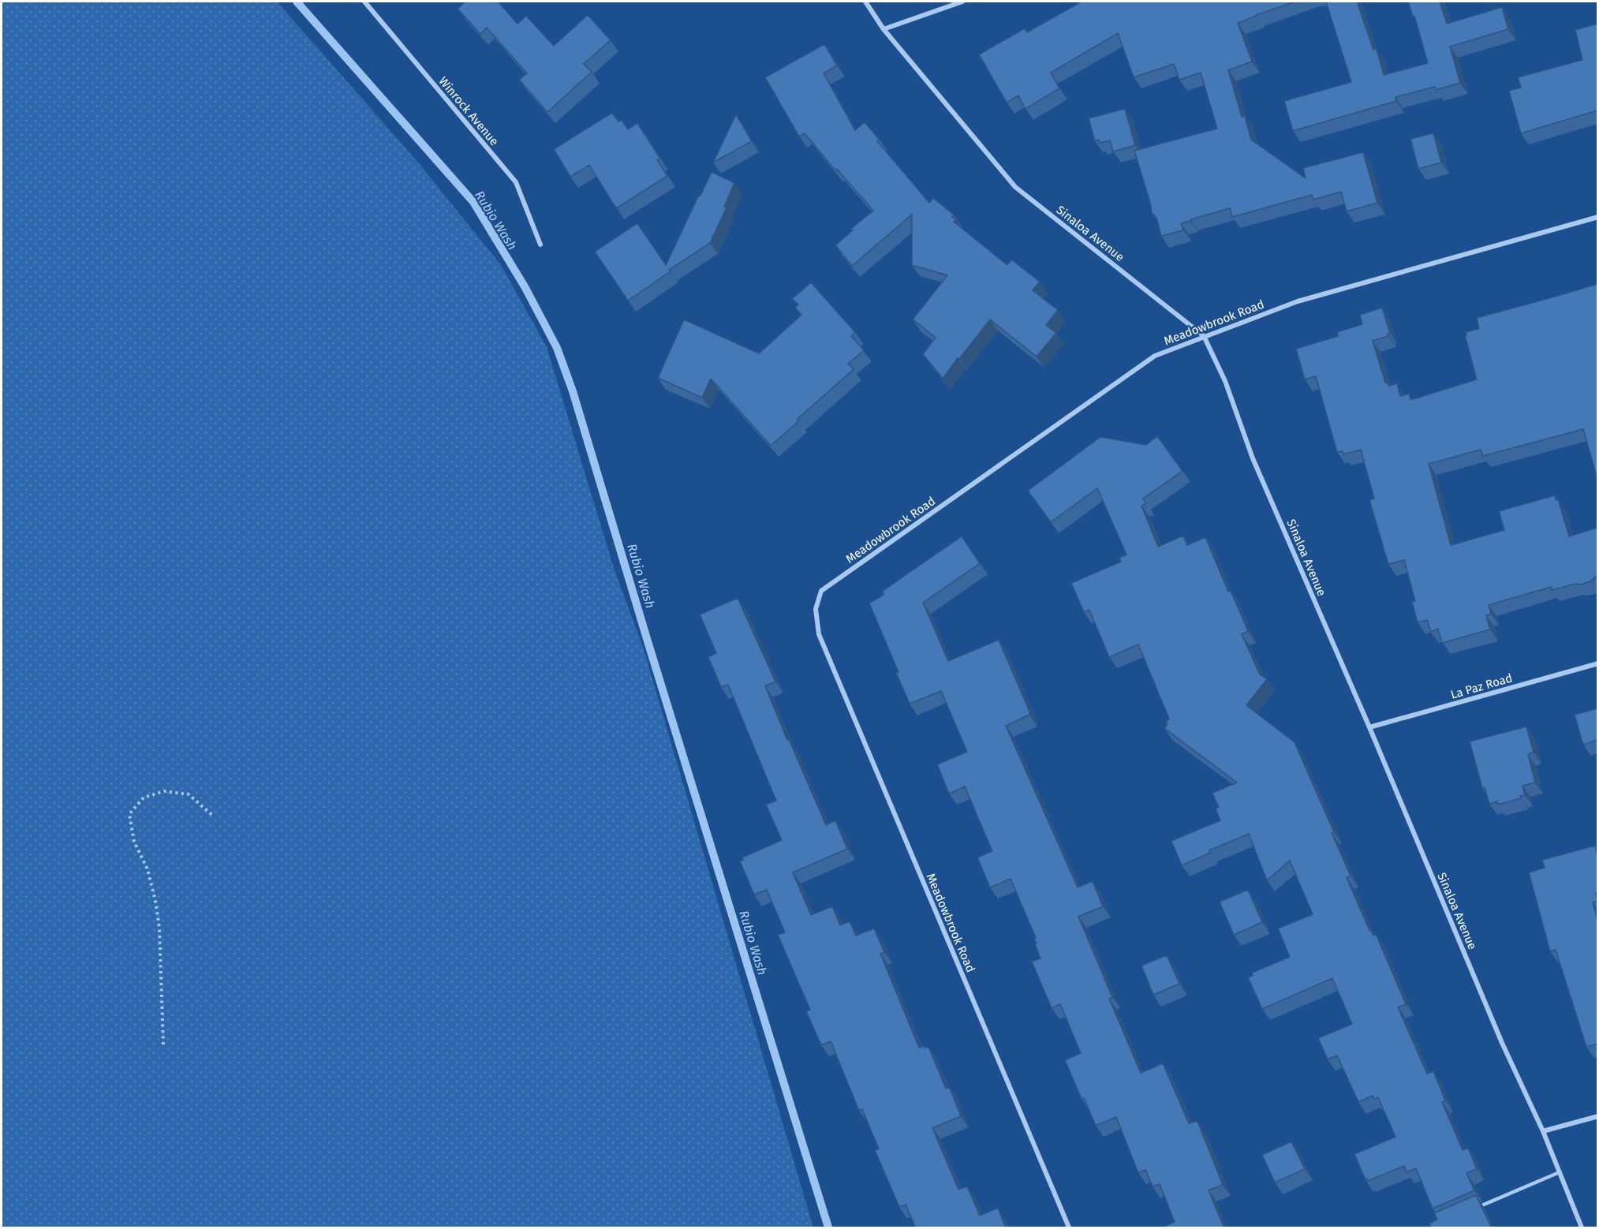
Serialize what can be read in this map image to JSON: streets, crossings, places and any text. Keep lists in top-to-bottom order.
{
  "streets": {
    "street": [
      "Winrock Avenue",
      "Sinaloa Avenue",
      "Meadowbrook Road",
      "La Paz Road"
    ]
  },
  "crossings": [
    ["Sinaloa Avenue", "Meadowbrook Road"],
    ["Sinaloa Avenue", "La Paz Road"]
  ],
  "water": ["Rubio Wash"]
}
